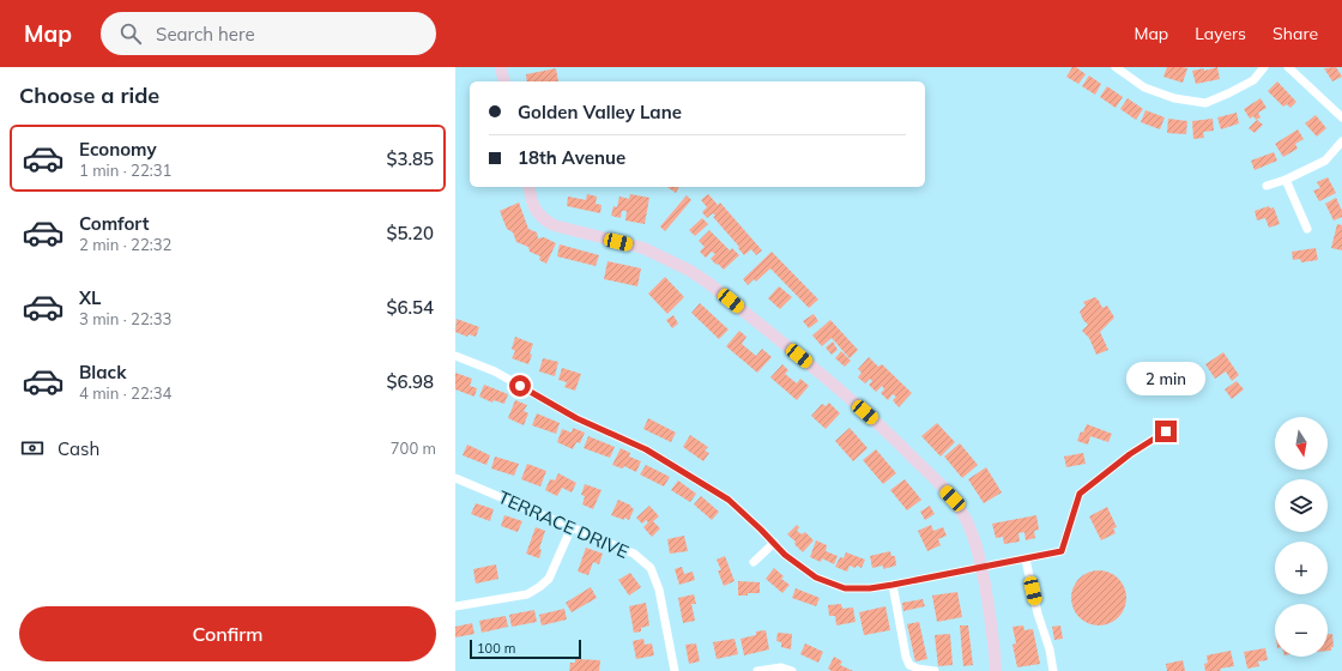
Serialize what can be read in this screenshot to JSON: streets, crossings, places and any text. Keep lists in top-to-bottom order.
{
  "streets": {
    "street": ["TERRACE DRIVE"]
  },
  "scale_bar": "100 m",
  "north": "bottom",
  "page": {
    "header": "Map",
    "search": "Search here",
    "nav": ["Map", "Layers", "Share"],
    "heading": "Choose a ride",
    "banner": ["Golden Valley Lane", "18th Avenue"],
    "list": [
      {
        "name": "Economy",
        "note": "1 min · 22:31",
        "value": "$3.85"
      },
      {
        "name": "Comfort",
        "note": "2 min · 22:32",
        "value": "$5.20"
      },
      {
        "name": "XL",
        "note": "3 min · 22:33",
        "value": "$6.54"
      },
      {
        "name": "Black",
        "note": "4 min · 22:34",
        "value": "$6.98"
      }
    ],
    "bubble": "2 min",
    "map_buttons": ["+", "−"],
    "pay": ["Cash", "700 m"],
    "buttons": "Confirm",
    "scale": "100 m"
  }
}
